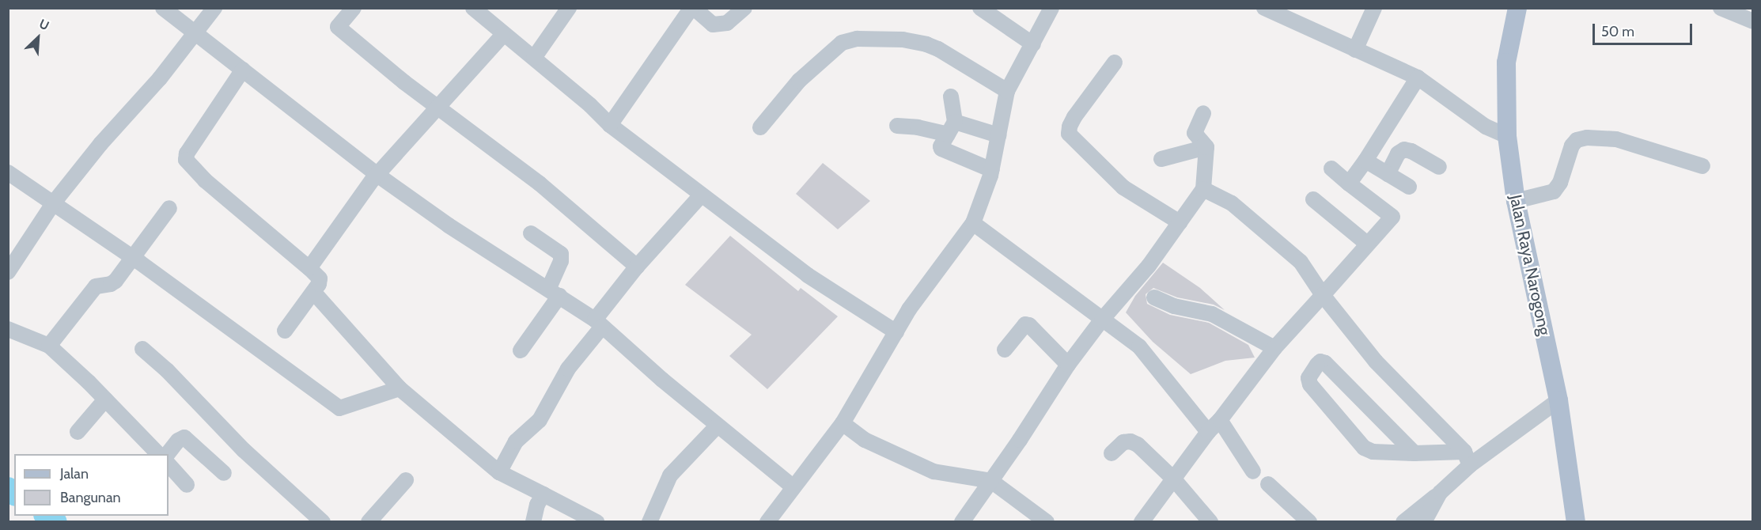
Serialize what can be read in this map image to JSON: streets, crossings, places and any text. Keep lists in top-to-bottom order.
{
  "streets": {
    "main road": ["Jalan Raya Narogong"]
  },
  "legend": ["Jalan", "Bangunan"],
  "scale_bar": "50 m",
  "north": "top right"
}
